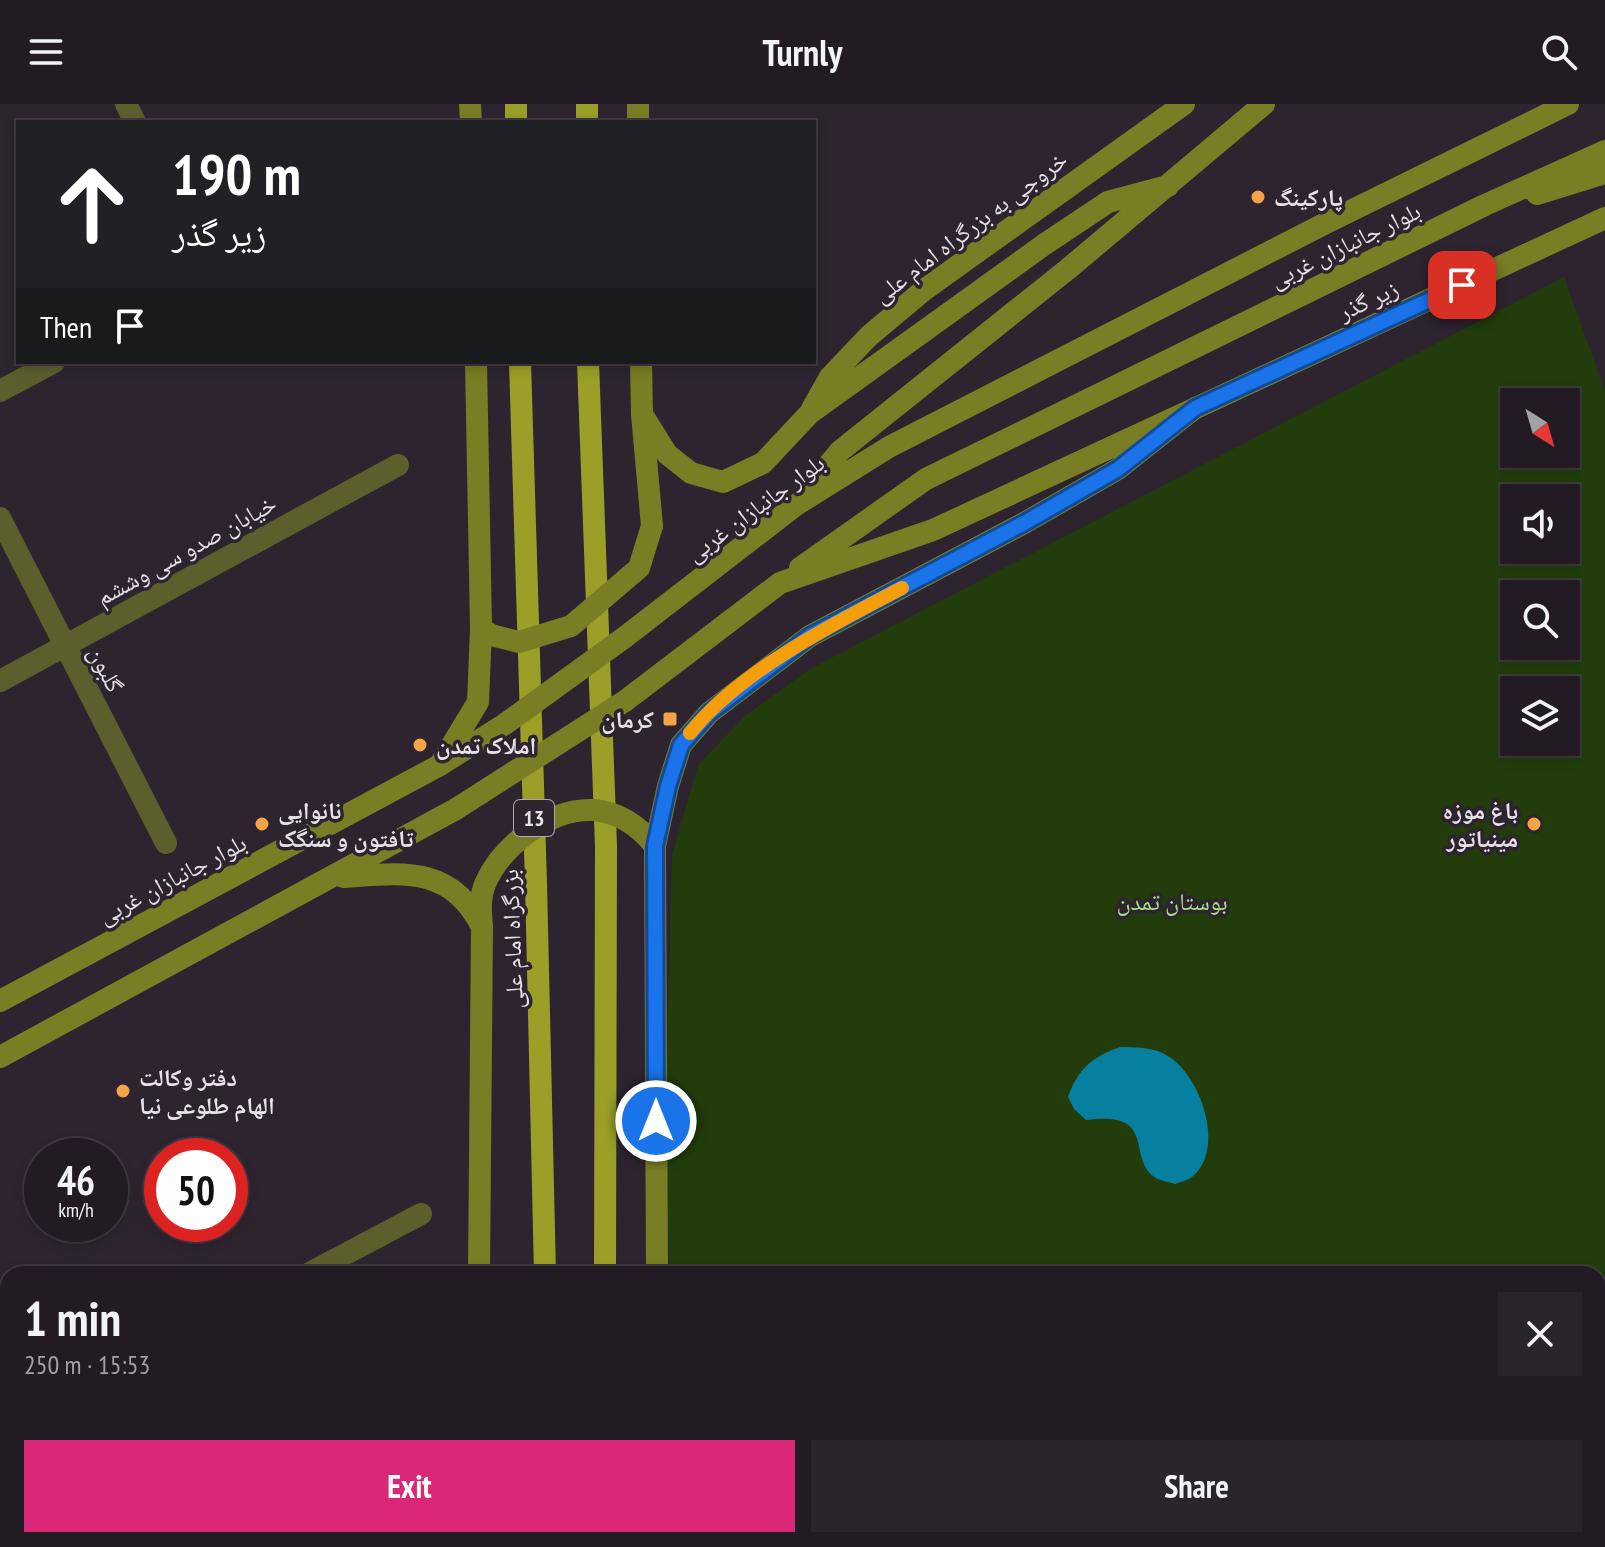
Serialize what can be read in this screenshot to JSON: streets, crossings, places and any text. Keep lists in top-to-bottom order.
{
  "streets": {
    "highway": ["13", "بزرگراه امام علی"],
    "main road": ["خروجی به بزرگراه امام علی", "بلوار جانبازان غربی", "زیر گذر"],
    "street": ["خیابان صدو سی وششم", "گلبون"]
  },
  "crossings": [
    ["بلوار جانبازان غربی", "زیر گذر"],
    ["خیابان صدو سی وششم", "گلبون"]
  ],
  "parks": ["بوستان تمدن"],
  "places": {
    "other": [
      "پارکینگ",
      "املاک تمدن",
      "نانوایی تافتون و سنگک",
      "باغ موزه مینیاتور",
      "دفتر وکالت الهام طلوعی نیا"
    ],
    "transit": ["کرمان"]
  },
  "north": "bottom right",
  "page": {
    "header": "Turnly",
    "turn": ["190 m", "زیر گذر"],
    "then": "Then",
    "speed": "46 km/h",
    "limit": "50",
    "heading": ["1 min", "250 m · 15:53"],
    "buttons": ["Exit", "Share"]
  }
}
